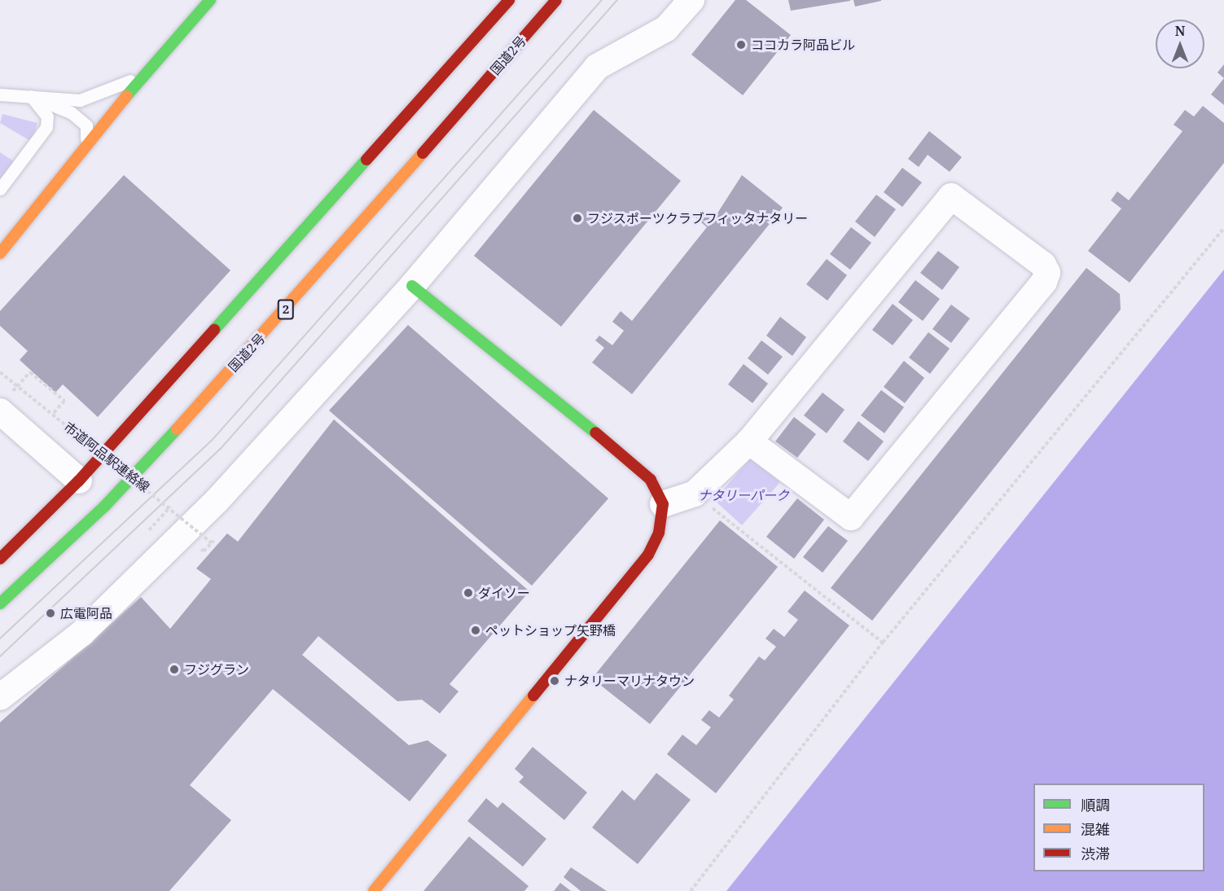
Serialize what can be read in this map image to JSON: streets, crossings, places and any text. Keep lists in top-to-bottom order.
{
  "streets": {
    "main road": ["国道2号", "2"],
    "path": ["市道阿品駅連絡線"]
  },
  "parks": ["ナタリーパーク"],
  "places": [
    "ココカラ阿品ビル",
    "フジスポーツクラブフィッタナタリー",
    "ダイソー",
    "広電阿品",
    "ペットショップ矢野橋",
    "フジグラン",
    "ナタリーマリナタウン"
  ],
  "legend": ["順調", "混雑", "渋滞"],
  "north": "top"
}
